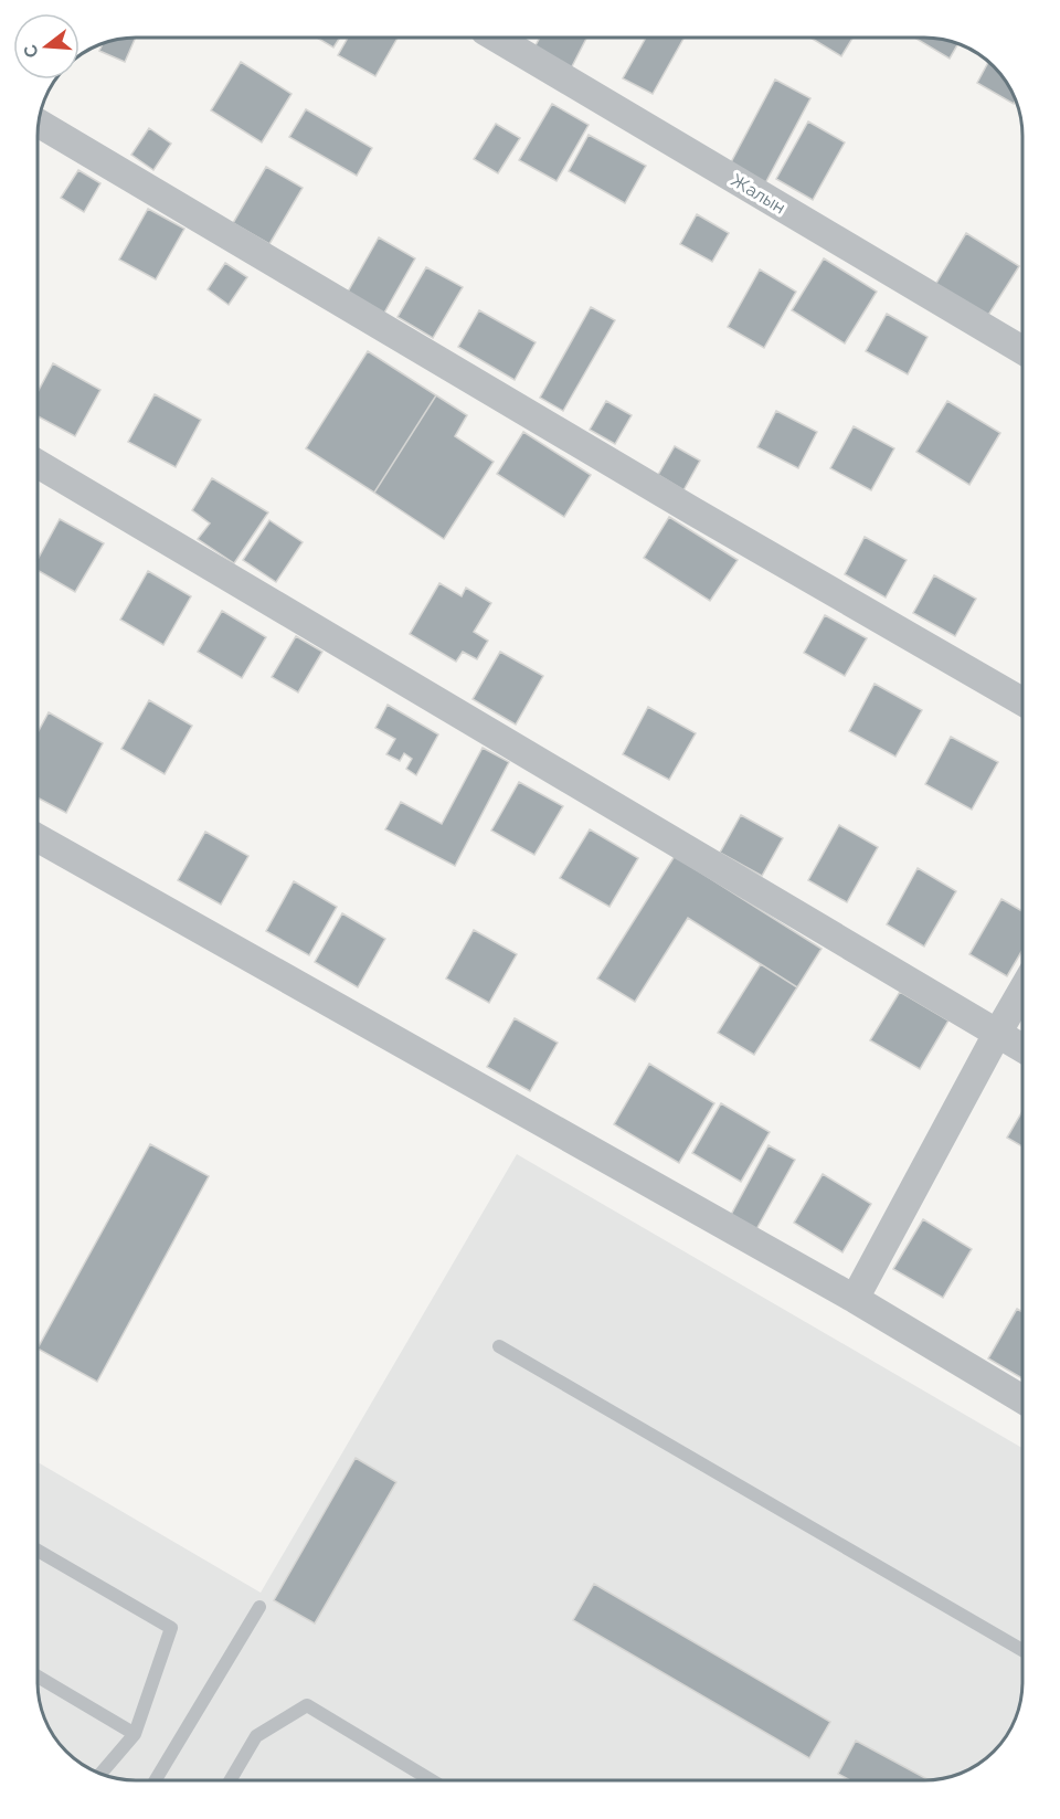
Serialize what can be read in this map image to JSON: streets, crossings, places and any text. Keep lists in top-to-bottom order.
{
  "streets": {
    "street": ["Жалын"]
  },
  "north": "left"
}
